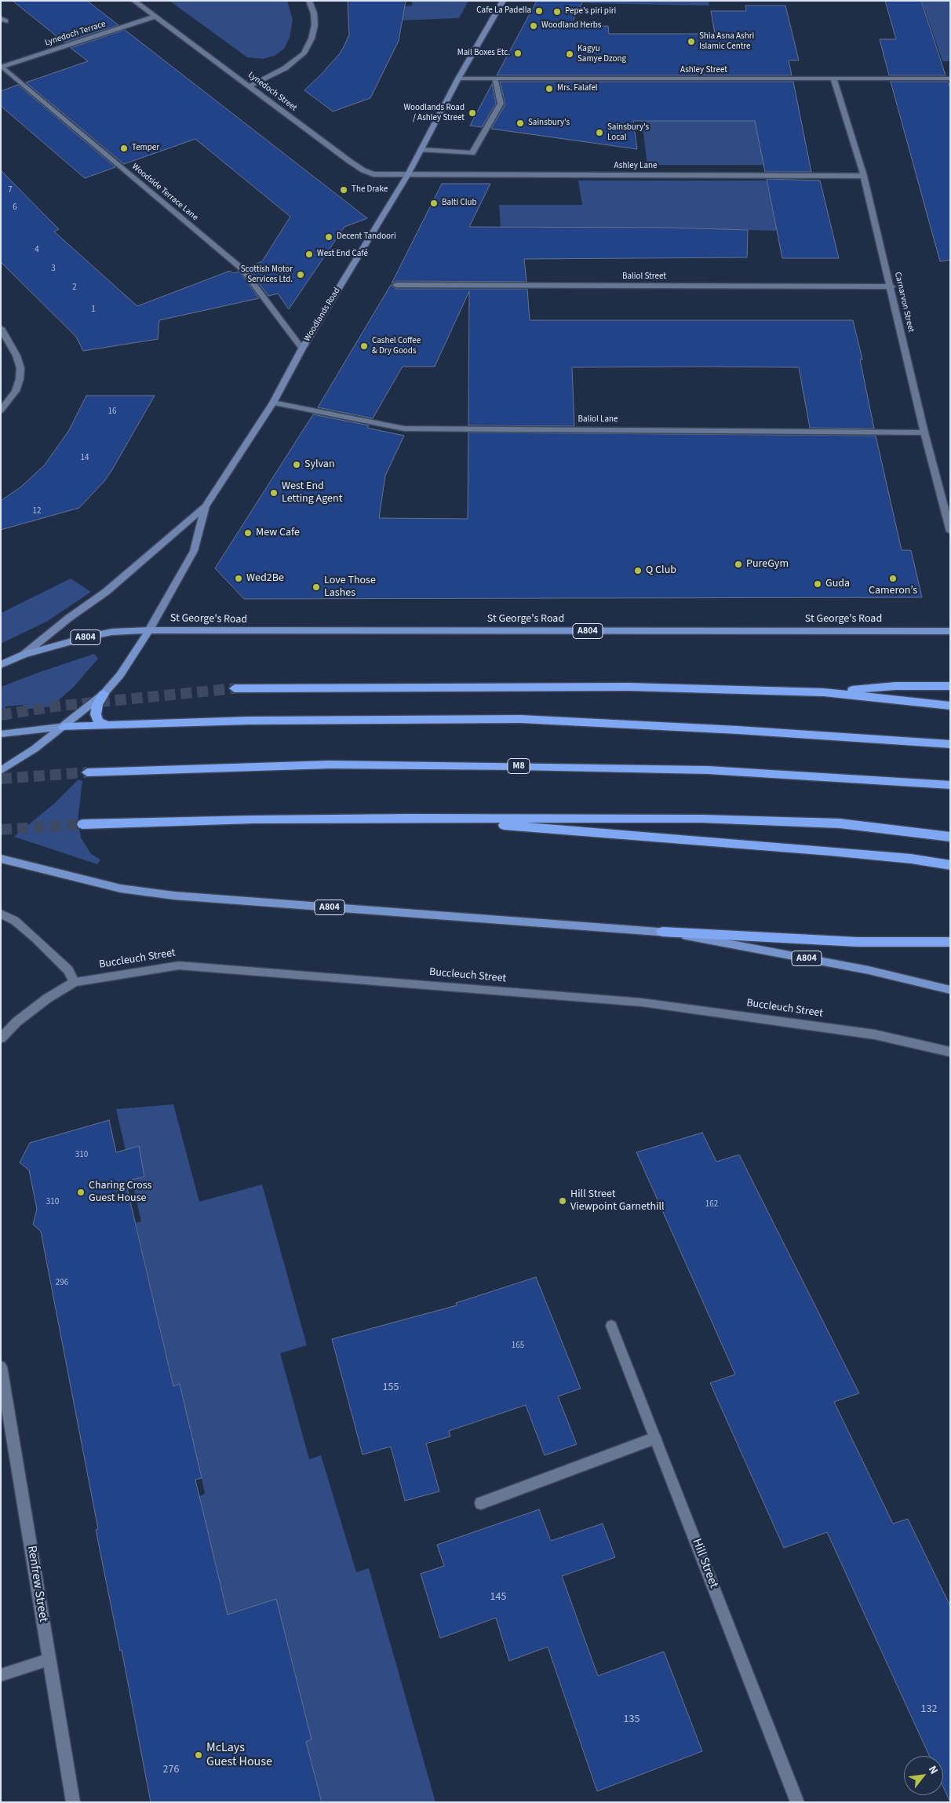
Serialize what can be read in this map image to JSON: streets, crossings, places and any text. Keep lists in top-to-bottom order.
{
  "streets": {
    "highway": ["M8"],
    "main road": ["St George's Road", "A804"],
    "street": [
      "Lynedoch Terrace",
      "Ashley Street",
      "Lynedoch Street",
      "Ashley Lane",
      "Woodside Terrace Lane",
      "Baliol Street",
      "Carnarvon Street",
      "Woodlands Road",
      "Baliol Lane",
      "Buccleuch Street",
      "Hill Street",
      "Renfrew Street"
    ]
  },
  "crossings": [
    ["Lynedoch Terrace", "Lynedoch Street"],
    ["Lynedoch Terrace", "Woodside Terrace Lane"],
    ["Ashley Street", "Carnarvon Street"],
    ["Ashley Street", "Woodlands Road"],
    ["Lynedoch Street", "Ashley Lane"],
    ["Lynedoch Street", "Woodlands Road"],
    ["Ashley Lane", "Carnarvon Street"],
    ["Ashley Lane", "Woodlands Road"],
    ["Woodside Terrace Lane", "Woodlands Road"],
    ["Baliol Street", "Carnarvon Street"],
    ["Carnarvon Street", "Baliol Lane"],
    ["Woodlands Road", "Baliol Lane"],
    ["Woodlands Road", "St George's Road"],
    ["Woodlands Road", "A804"],
    ["St George's Road", "A804"]
  ],
  "places": [
    "Cafe La Padella",
    "Pepe's piri piri",
    "Woodland Herbs",
    "Shia Asna Ashri Islamic Centre",
    "Mail Boxes Etc.",
    "Kagyu Samye Dzong",
    "Mrs. Falafel",
    "Woodlands Road / Ashley Street",
    "Sainsbury's",
    "Sainsbury's Local",
    "Temper",
    "The Drake",
    "Balti Club",
    "Decent Tandoori",
    "West End Café",
    "Scottish Motor Services Ltd.",
    "Cashel Coffee & Dry Goods",
    "Sylvan",
    "West End Letting Agent",
    "Mew Cafe",
    "PureGym",
    "Q Club",
    "Wed2Be",
    "Cameron’s",
    "Guda",
    "Love Those Lashes",
    "Charing Cross Guest House",
    "Hill Street Viewpoint Garnethill",
    "McLays Guest House"
  ],
  "house_numbers": [
    "7",
    "6",
    "4",
    "3",
    "2",
    "1",
    "16",
    "14",
    "12",
    "310",
    "310",
    "162",
    "296",
    "165",
    "155",
    "145",
    "132",
    "135",
    "276"
  ],
  "north": "top right"
}
